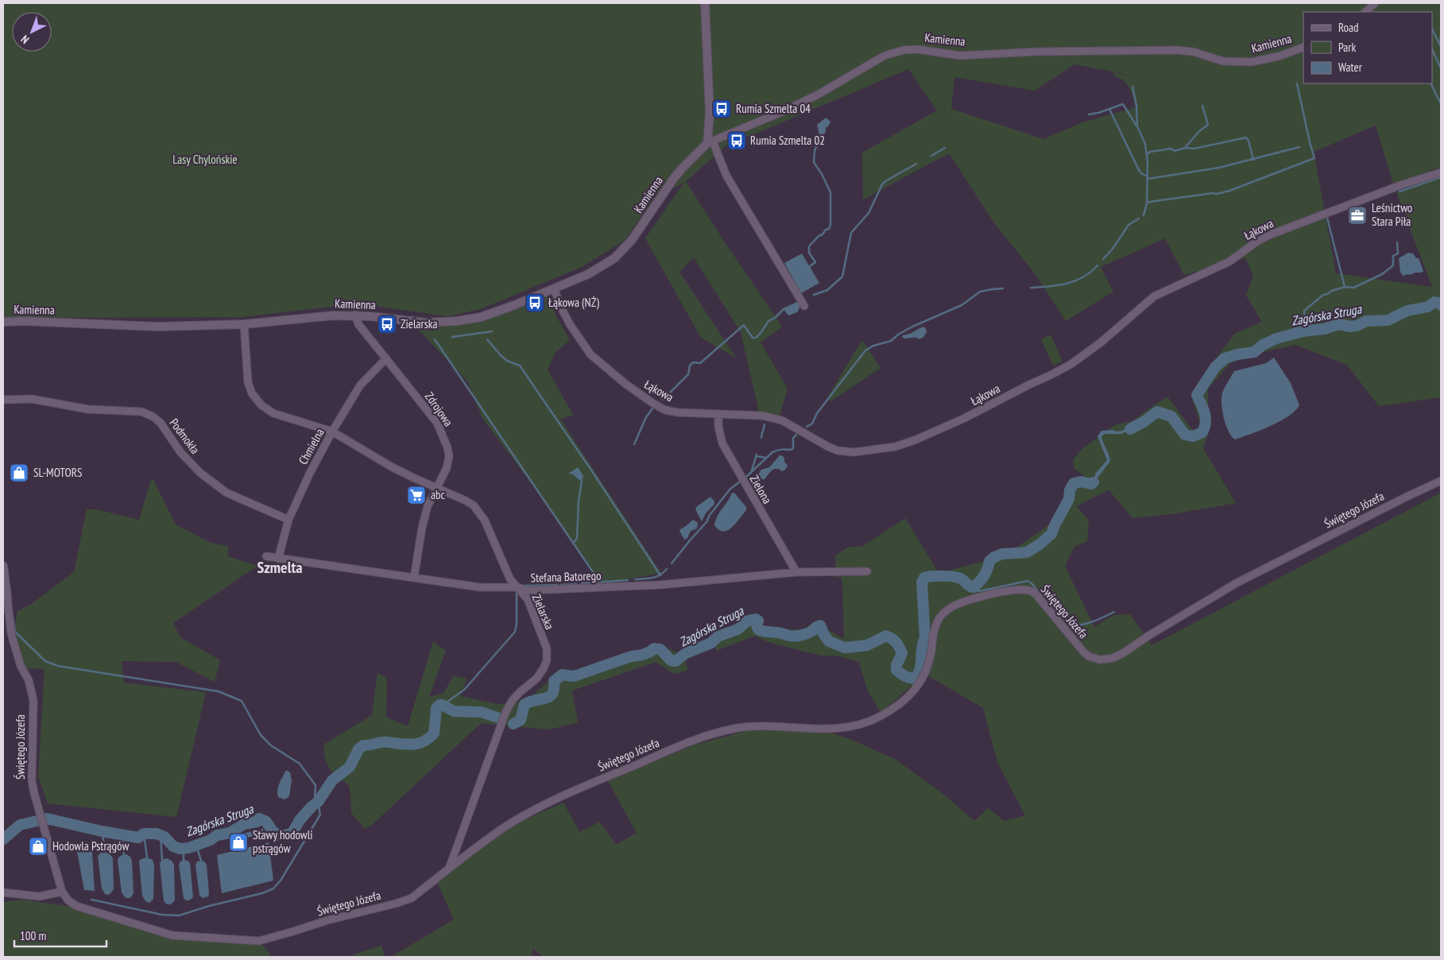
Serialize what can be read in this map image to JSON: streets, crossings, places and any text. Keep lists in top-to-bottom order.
{
  "streets": {
    "street": [
      "Kamienna",
      "Łąkowa",
      "Zdrojowa",
      "Podmokła",
      "Chmielna",
      "Zielona",
      "Świętego Józefa",
      "Stefana Batorego",
      "Zielarska"
    ]
  },
  "crossings": [
    ["Kamienna", "Łąkowa"],
    ["Kamienna", "Zdrojowa"],
    ["Kamienna", "Zielarska"],
    ["Łąkowa", "Zielona"],
    ["Zdrojowa", "Chmielna"],
    ["Zdrojowa", "Stefana Batorego"],
    ["Zdrojowa", "Zielarska"],
    ["Podmokła", "Chmielna"],
    ["Chmielna", "Stefana Batorego"],
    ["Chmielna", "Zielarska"],
    ["Zielona", "Stefana Batorego"],
    ["Świętego Józefa", "Zielarska"],
    ["Stefana Batorego", "Zielarska"]
  ],
  "districts": ["Szmelta"],
  "water": ["Zagórska Struga"],
  "parks": ["Lasy Chylońskie"],
  "places": {
    "bus stop": [
      "Rumia Szmelta 04",
      "Rumia Szmelta 02",
      "Łąkowa (NŻ)",
      "Zielarska"
    ],
    "office": ["Leśnictwo Stara Piła"],
    "shop": ["SL-MOTORS", "Stawy hodowli pstrągów", "Hodowla Pstrągów"],
    "supermarket": ["abc"]
  },
  "legend": ["Road", "Park", "Water"],
  "scale_bar": "100 m",
  "north": "bottom left"
}
